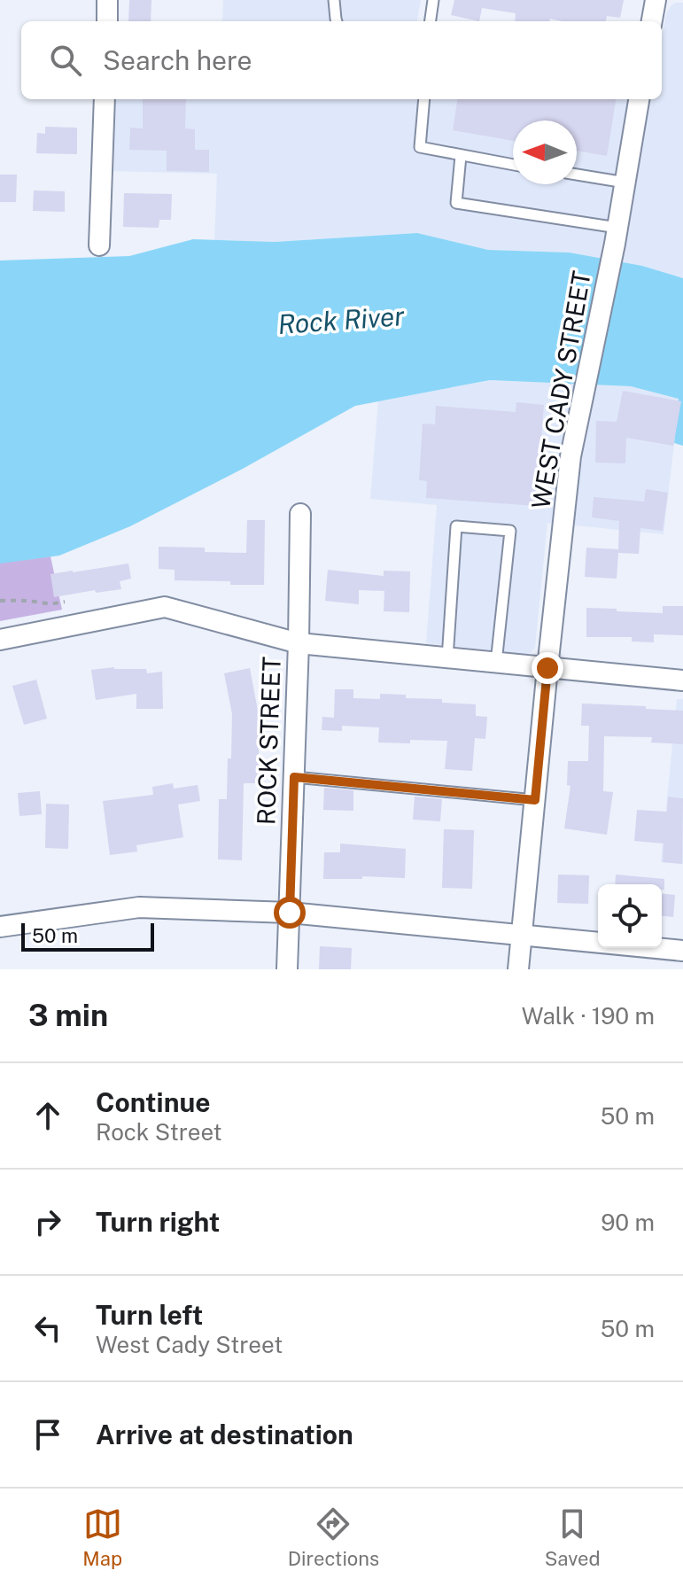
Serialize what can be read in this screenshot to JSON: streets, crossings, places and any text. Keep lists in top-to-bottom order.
{
  "streets": {
    "street": ["WEST CADY STREET", "ROCK STREET"]
  },
  "water": ["Rock River"],
  "scale_bar": "50 m",
  "north": "left",
  "page": {
    "search": "Search here",
    "scale": "50 m",
    "heading": ["3 min", "Walk · 190 m"],
    "list": [
      ["Continue", "Rock Street", "50 m"],
      ["Turn right", "90 m"],
      ["Turn left", "West Cady Street", "50 m"],
      "Arrive at destination"
    ],
    "nav": ["Map", "Directions", "Saved"]
  }
}
